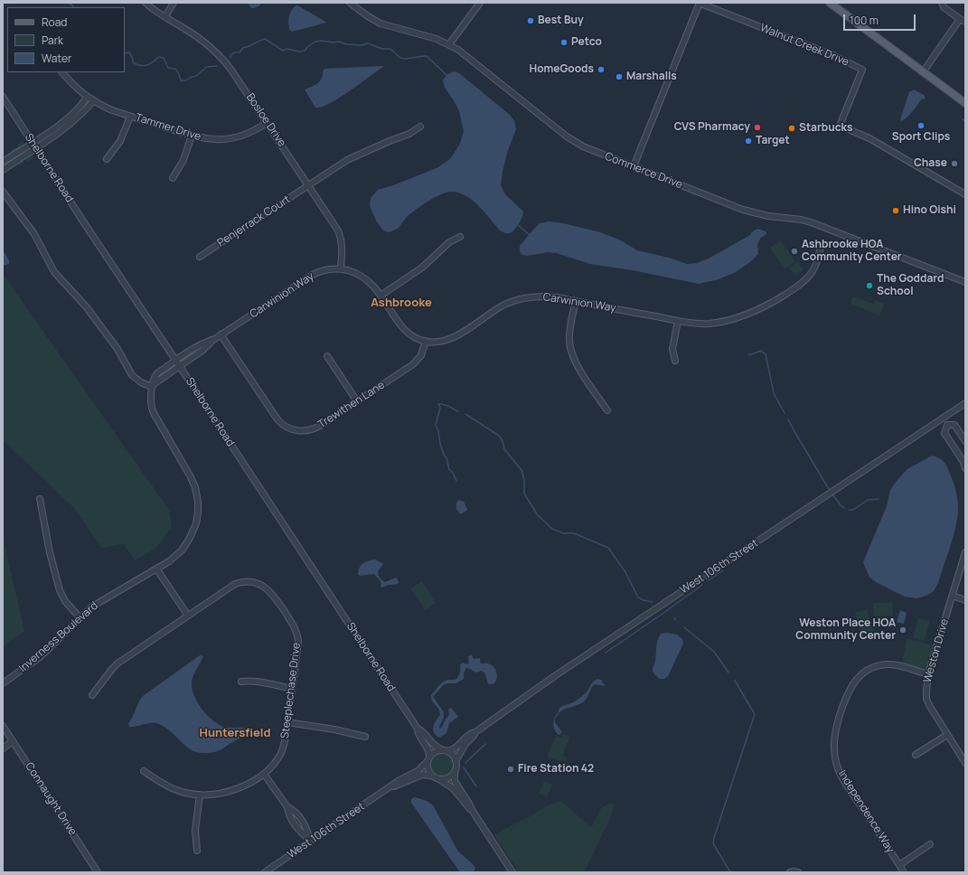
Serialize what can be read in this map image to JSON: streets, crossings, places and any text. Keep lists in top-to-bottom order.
{
  "streets": {
    "street": [
      "Walnut Creek Drive",
      "Bosloe Drive",
      "Tammer Drive",
      "Shelborne Road",
      "Commerce Drive",
      "Penjerrack Court",
      "Carwinion Way",
      "Trewithen Lane",
      "West 106th Street",
      "Inverness Boulevard",
      "Weston Drive",
      "Steeplechase Drive",
      "Connaught Drive",
      "Independence Way"
    ]
  },
  "crossings": [
    ["Bosloe Drive", "Tammer Drive"],
    ["Bosloe Drive", "Penjerrack Court"],
    ["Bosloe Drive", "Carwinion Way"],
    ["Shelborne Road", "Carwinion Way"],
    ["Shelborne Road", "West 106th Street"],
    ["Shelborne Road", "Inverness Boulevard"],
    ["Carwinion Way", "Trewithen Lane"],
    ["Carwinion Way", "Inverness Boulevard"],
    ["Weston Drive", "Independence Way"]
  ],
  "districts": ["Ashbrooke", "Huntersfield"],
  "places": [
    "Best Buy",
    "Petco",
    "HomeGoods",
    "Marshalls",
    "Sport Clips",
    "CVS Pharmacy",
    "Starbucks",
    "Target",
    "Chase",
    "Hino Oishi",
    "Ashbrooke HOA Community Center",
    "The Goddard School",
    "Weston Place HOA Community Center",
    "Fire Station 42"
  ],
  "legend": ["Road", "Park", "Water"],
  "scale_bar": "100 m"
}
